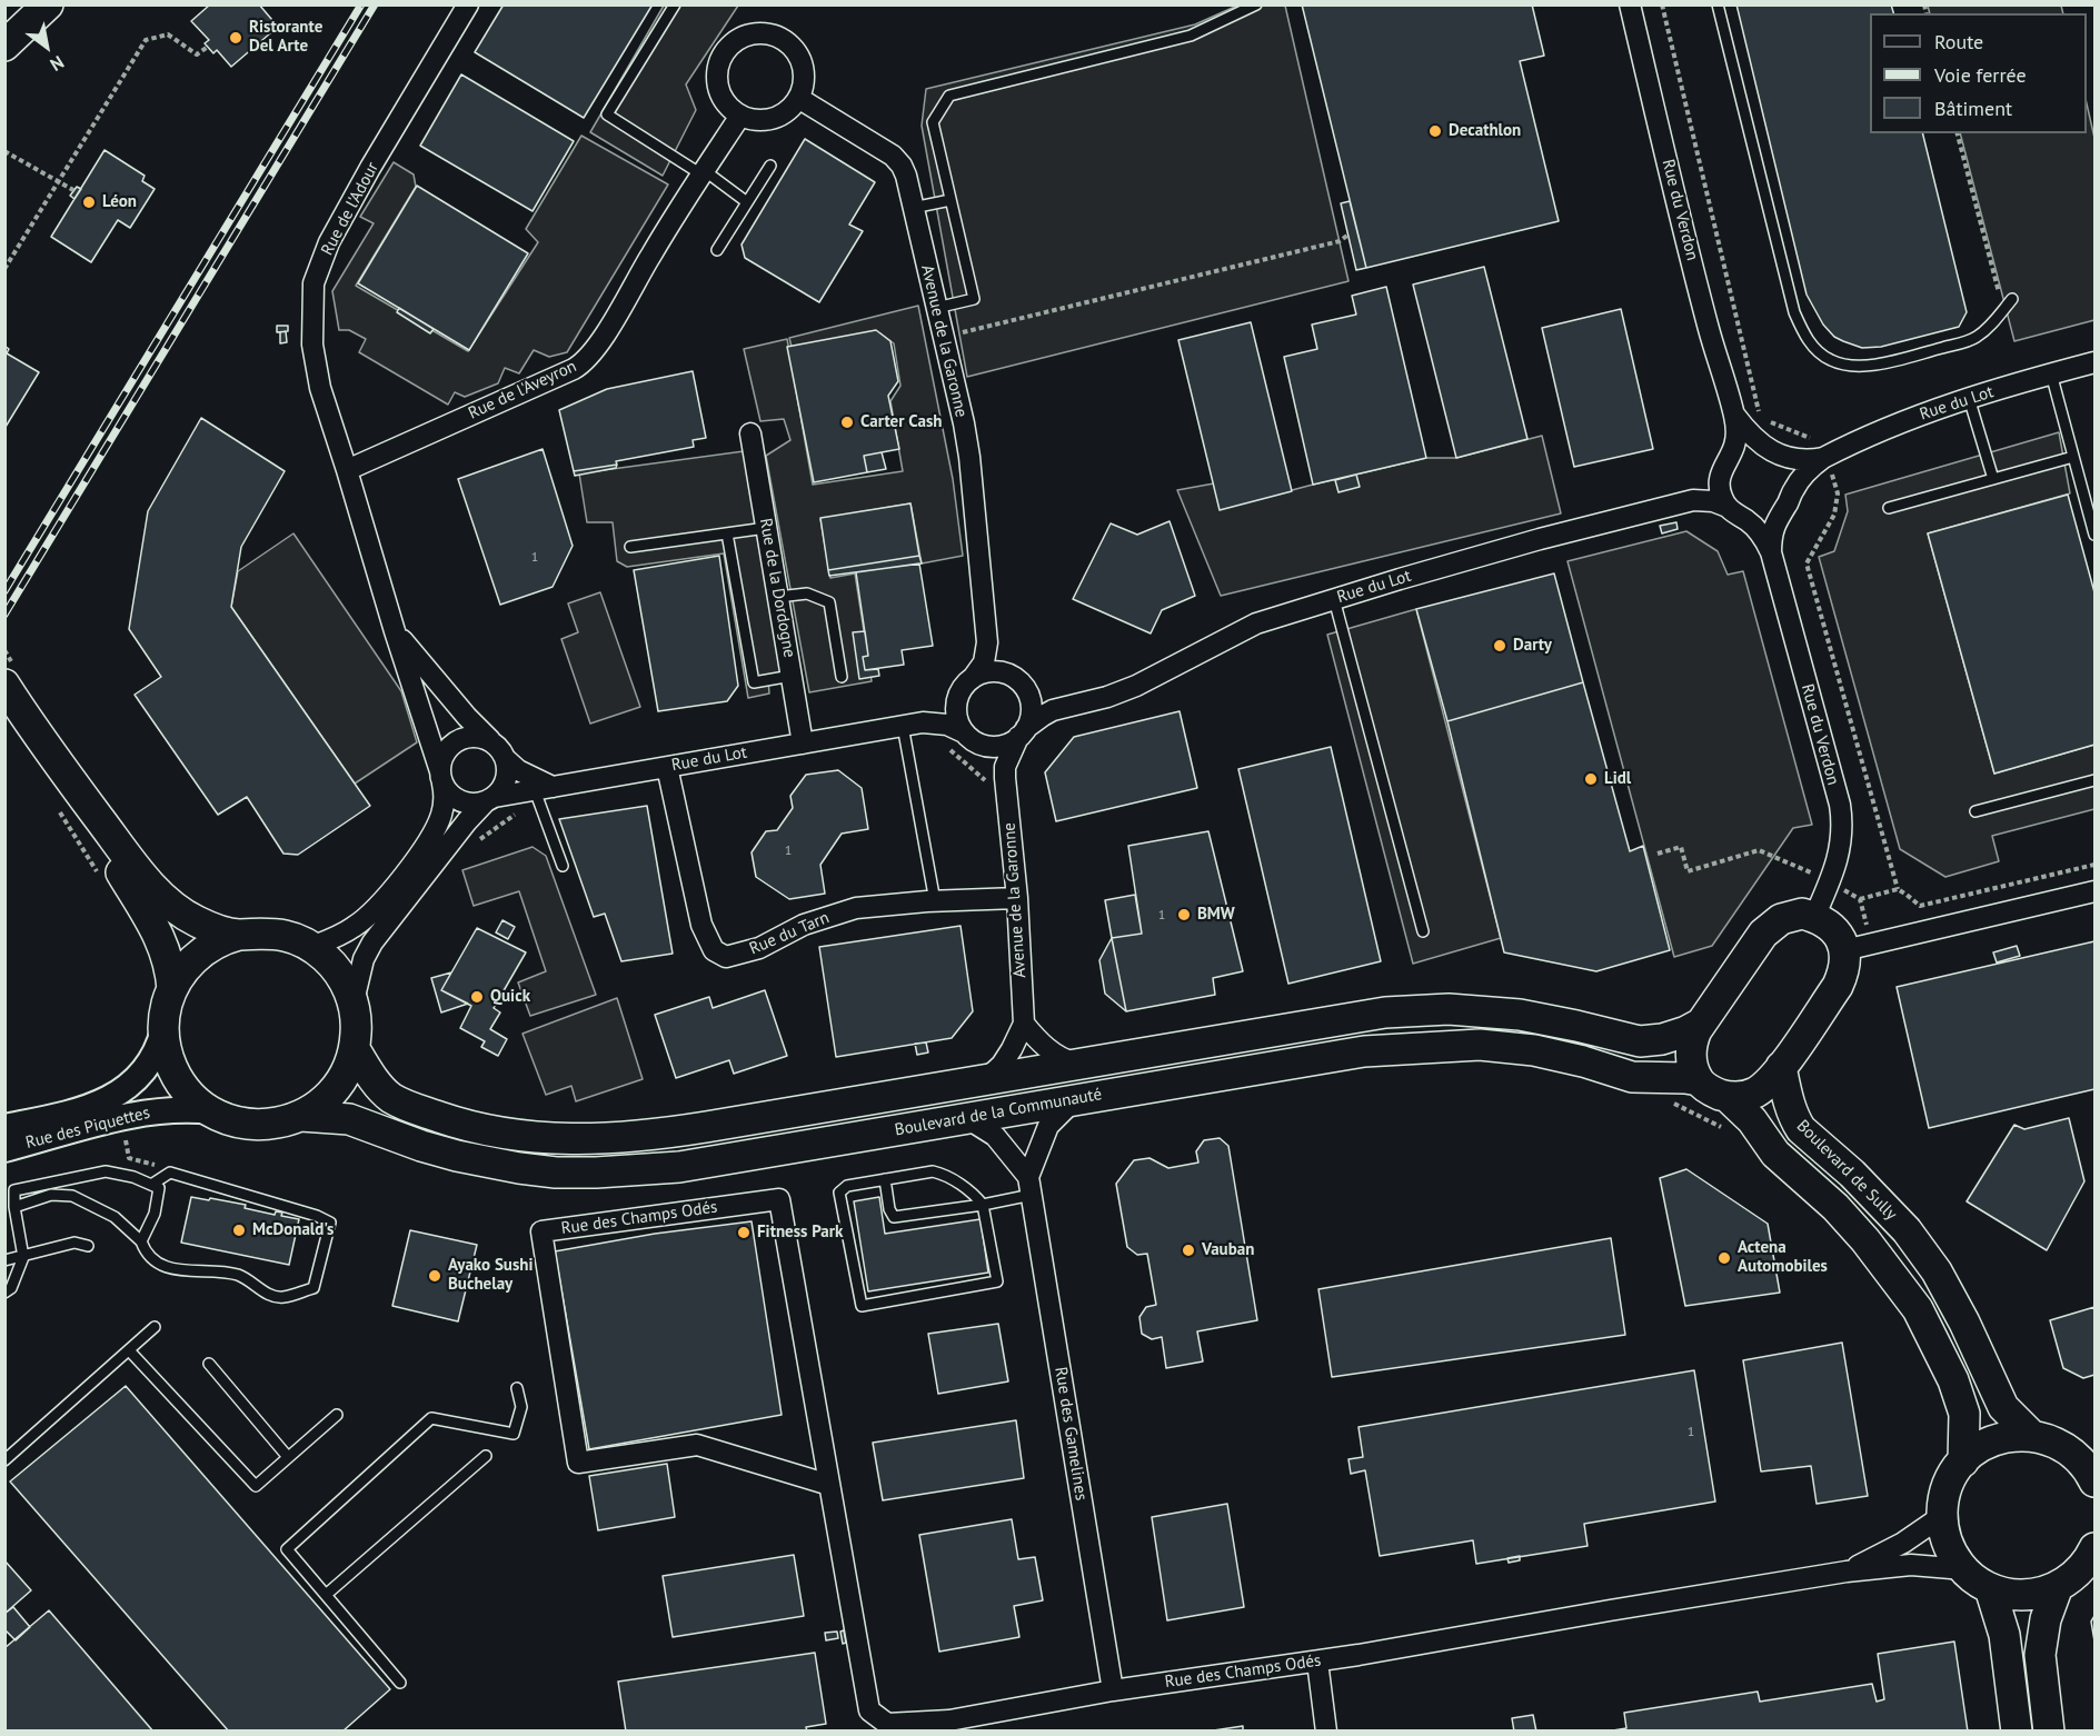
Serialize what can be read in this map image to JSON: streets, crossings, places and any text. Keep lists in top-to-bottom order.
{
  "streets": {
    "main road": ["Boulevard de la Communauté", "Boulevard de Sully"],
    "street": [
      "Rue de l'Adour",
      "Rue du Verdon",
      "Avenue de la Garonne",
      "Rue de l'Aveyron",
      "Rue du Lot",
      "Rue de la Dordogne",
      "Rue du Tarn",
      "Rue des Piquettes",
      "Rue des Champs Odés",
      "Rue des Gamelines"
    ]
  },
  "crossings": [
    ["Rue de l'Adour", "Rue de l'Aveyron"],
    ["Avenue de la Garonne", "Rue de l'Aveyron"],
    ["Avenue de la Garonne", "Rue du Tarn"],
    ["Rue du Lot", "Rue de la Dordogne"],
    ["Rue du Lot", "Rue du Tarn"],
    ["Boulevard de la Communauté", "Rue des Piquettes"],
    ["Boulevard de la Communauté", "Boulevard de Sully"],
    ["Boulevard de la Communauté", "Rue des Gamelines"],
    ["Boulevard de Sully", "Rue des Champs Odés"],
    ["Rue des Champs Odés", "Rue des Gamelines"]
  ],
  "places": [
    "Ristorante Del Arte",
    "Decathlon",
    "Léon",
    "Carter Cash",
    "Darty",
    "Lidl",
    "BMW",
    "Quick",
    "McDonald's",
    "Fitness Park",
    "Vauban",
    "Actena Automobiles",
    "Ayako Sushi Buchelay"
  ],
  "house_numbers": [
    "1",
    "1",
    "1",
    "1"
  ],
  "legend": ["Route", "Voie ferrée", "Bâtiment"],
  "north": "bottom right"
}
